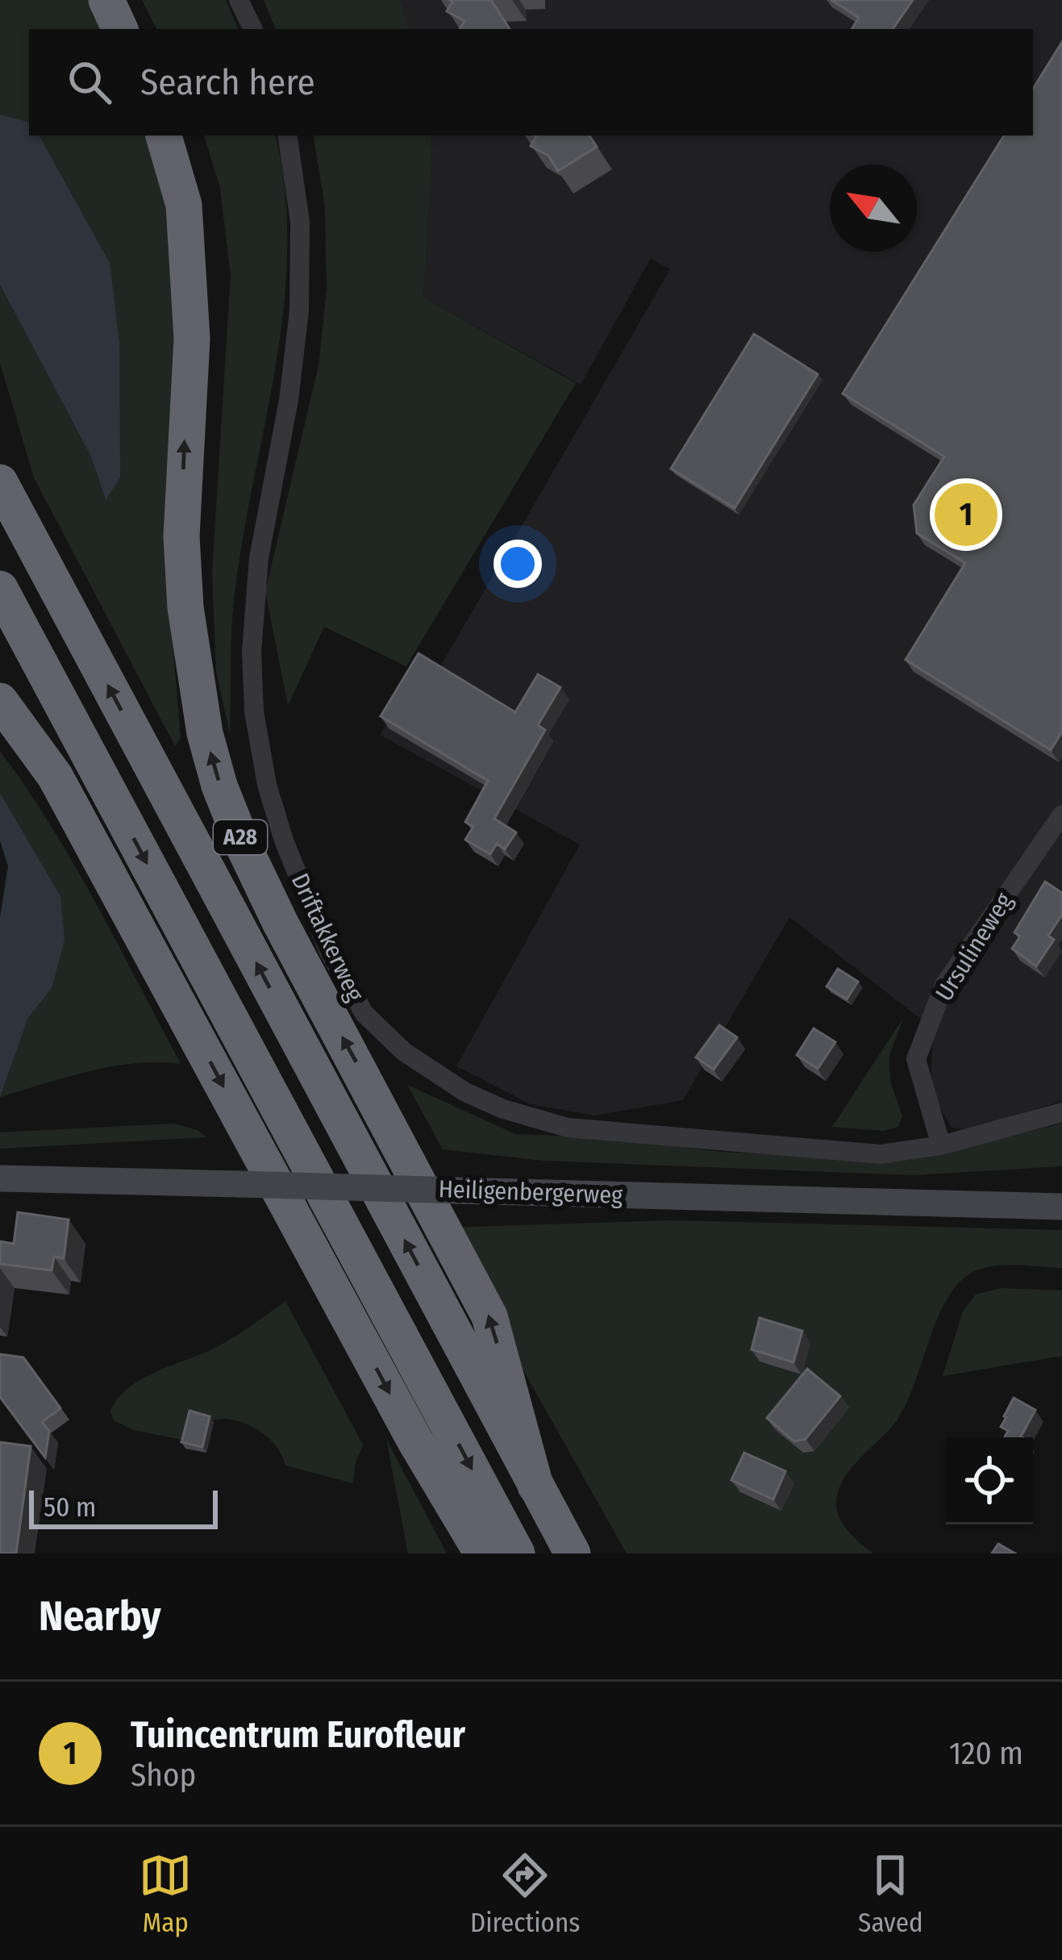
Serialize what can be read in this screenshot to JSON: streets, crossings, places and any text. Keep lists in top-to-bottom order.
{
  "streets": {
    "highway": ["A28"],
    "main road": ["Heiligenbergerweg"],
    "street": ["Driftakkerweg", "Ursulineweg"]
  },
  "crossings": [
    ["Driftakkerweg", "Ursulineweg"]
  ],
  "scale_bar": "50 m",
  "north": "top left",
  "page": {
    "search": "Search here",
    "pins": "1",
    "scale": "50 m",
    "heading": "Nearby",
    "list": [
      {
        "mark": "1",
        "name": "Tuincentrum Eurofleur",
        "note": "Shop",
        "value": "120 m"
      }
    ],
    "nav": ["Map", "Directions", "Saved"]
  }
}
